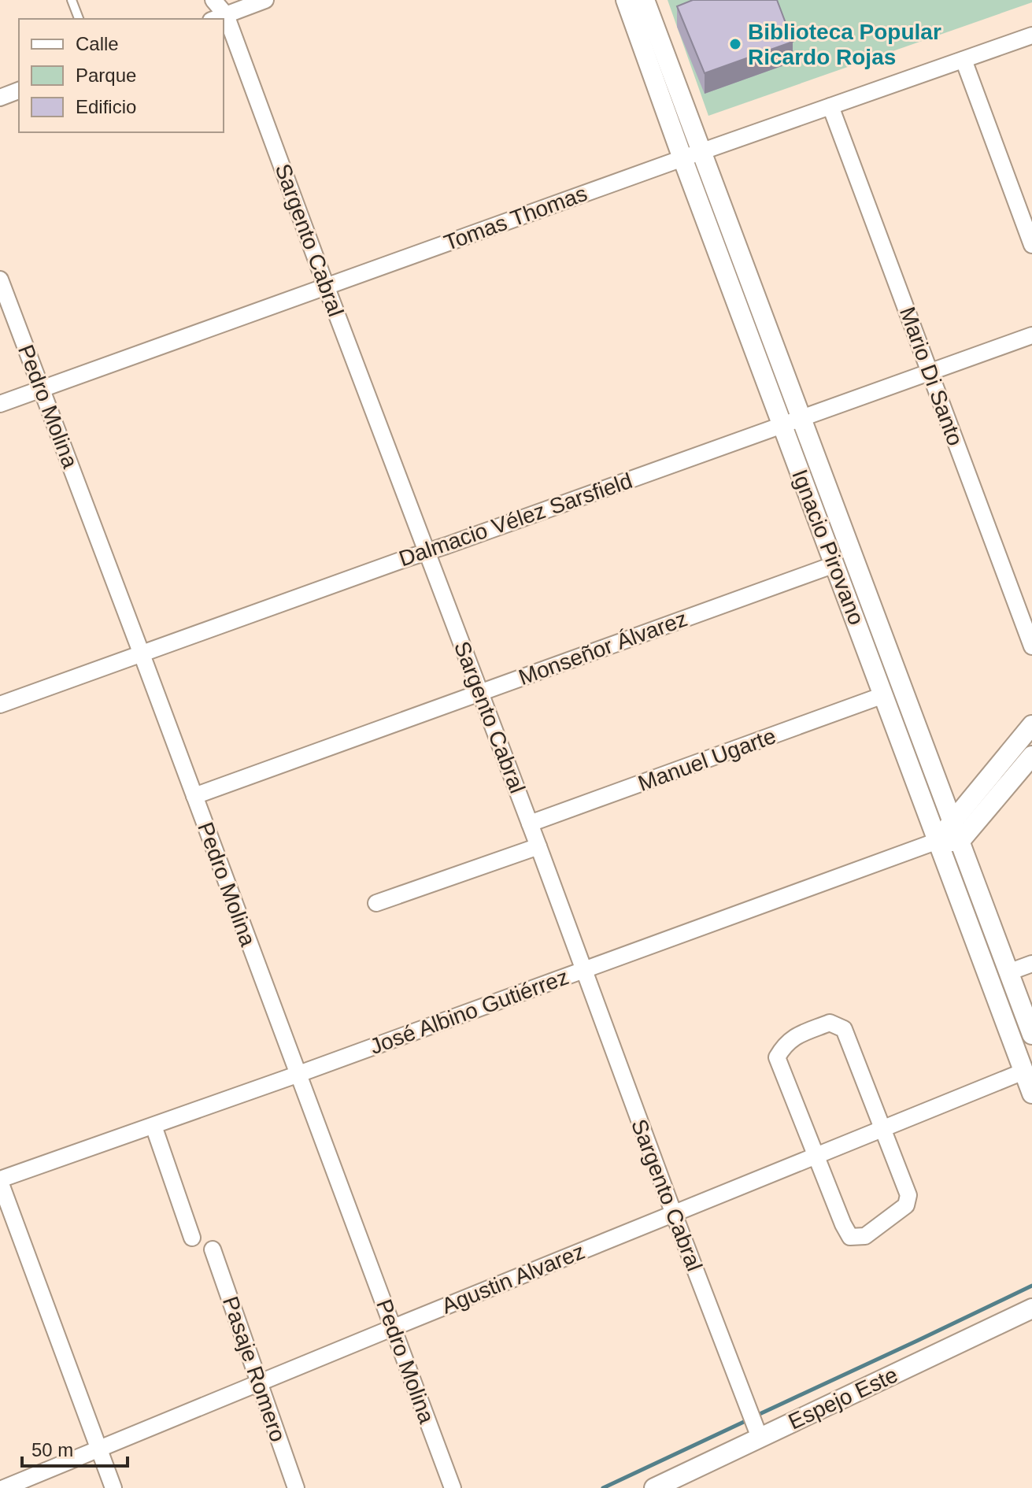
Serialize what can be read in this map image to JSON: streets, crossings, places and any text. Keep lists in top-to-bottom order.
{
  "streets": {
    "street": [
      "Tomas Thomas",
      "Sargento Cabral",
      "Mario Di Santo",
      "Pedro Molina",
      "Dalmacio Vélez Sarsfield",
      "Ignacio Pirovano",
      "Monseñor Álvarez",
      "Manuel Ugarte",
      "José Albino Gutiérrez",
      "Agustin Alvarez",
      "Pasaje Romero",
      "Espejo Este"
    ]
  },
  "crossings": [
    ["Tomas Thomas", "Sargento Cabral"],
    ["Tomas Thomas", "Mario Di Santo"],
    ["Tomas Thomas", "Pedro Molina"],
    ["Tomas Thomas", "Ignacio Pirovano"],
    ["Sargento Cabral", "Dalmacio Vélez Sarsfield"],
    ["Sargento Cabral", "Monseñor Álvarez"],
    ["Sargento Cabral", "Manuel Ugarte"],
    ["Sargento Cabral", "José Albino Gutiérrez"],
    ["Sargento Cabral", "Agustin Alvarez"],
    ["Sargento Cabral", "Espejo Este"],
    ["Mario Di Santo", "Dalmacio Vélez Sarsfield"],
    ["Pedro Molina", "Dalmacio Vélez Sarsfield"],
    ["Pedro Molina", "Monseñor Álvarez"],
    ["Pedro Molina", "José Albino Gutiérrez"],
    ["Pedro Molina", "Agustin Alvarez"],
    ["Dalmacio Vélez Sarsfield", "Ignacio Pirovano"],
    ["Ignacio Pirovano", "Monseñor Álvarez"],
    ["Ignacio Pirovano", "Manuel Ugarte"],
    ["Ignacio Pirovano", "José Albino Gutiérrez"],
    ["Ignacio Pirovano", "Agustin Alvarez"],
    ["Agustin Alvarez", "Pasaje Romero"]
  ],
  "places": ["Biblioteca Popular Ricardo Rojas"],
  "legend": ["Calle", "Parque", "Edificio"],
  "scale_bar": "50 m"
}
